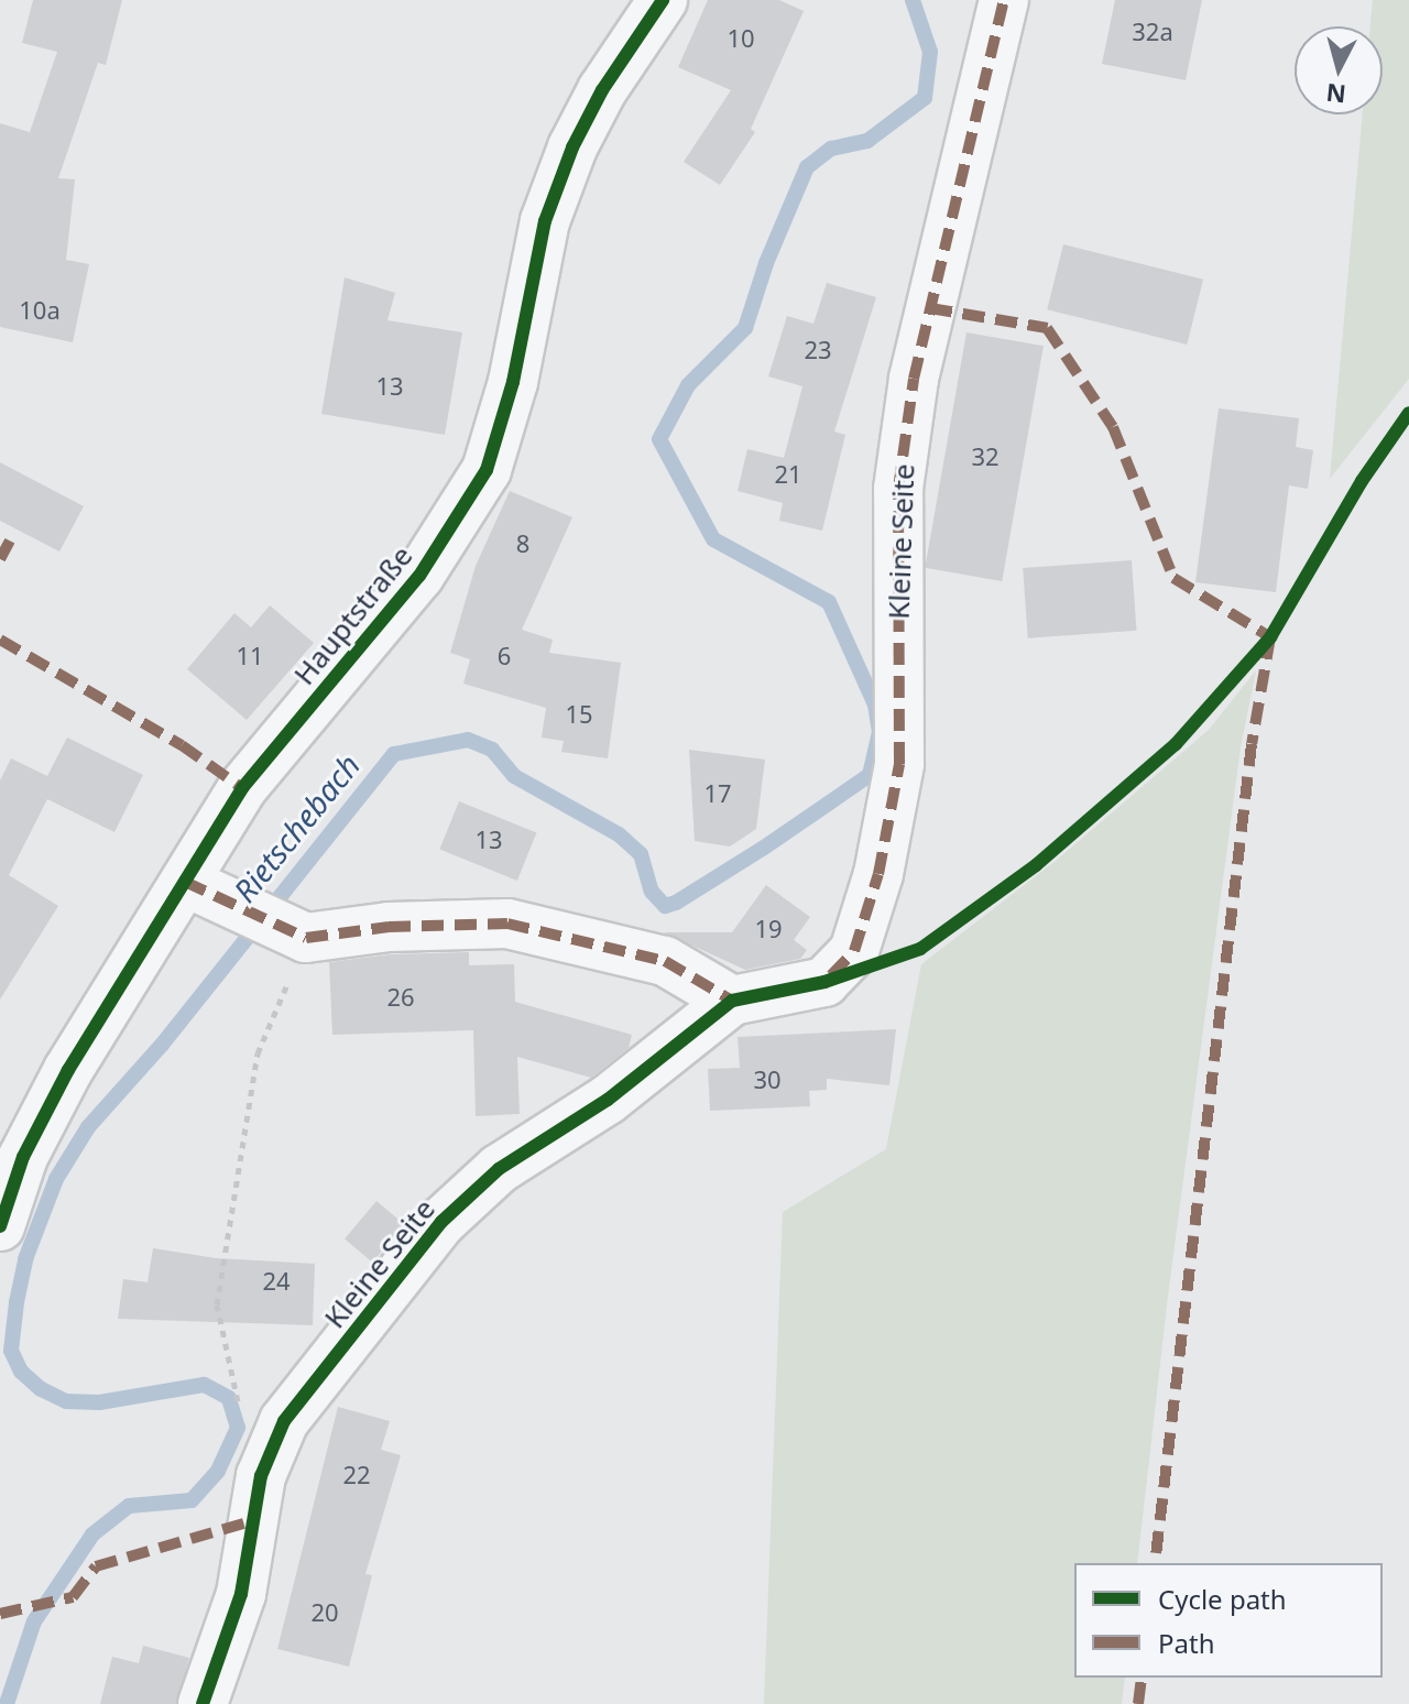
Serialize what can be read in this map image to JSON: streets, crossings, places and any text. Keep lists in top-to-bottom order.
{
  "streets": {
    "street": ["Kleine Seite", "Hauptstraße"]
  },
  "water": ["Rietschebach"],
  "house_numbers": [
    "32a",
    "10",
    "10a",
    "23",
    "13",
    "32",
    "21",
    "8",
    "11",
    "6",
    "15",
    "17",
    "13",
    "19",
    "26",
    "30",
    "24",
    "22",
    "20"
  ],
  "legend": ["Cycle path", "Path"],
  "north": "bottom"
}
